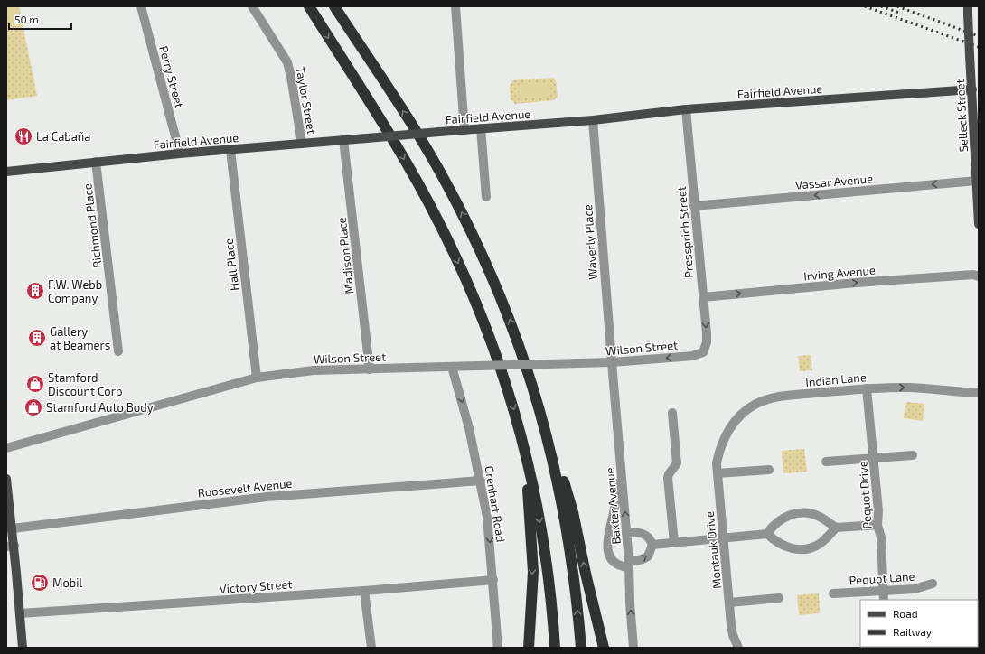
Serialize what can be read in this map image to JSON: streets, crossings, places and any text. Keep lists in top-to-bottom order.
{
  "streets": {
    "main road": ["Fairfield Avenue", "Selleck Street"],
    "street": [
      "Perry Street",
      "Taylor Street",
      "Vassar Avenue",
      "Richmond Place",
      "Pressprich Street",
      "Waverly Place",
      "Madison Place",
      "Hall Place",
      "Irving Avenue",
      "Wilson Street",
      "Indian Lane",
      "Roosevelt Avenue",
      "Pequot Drive",
      "Grenhart Road",
      "Baxter Avenue",
      "Montauk Drive",
      "Pequot Lane",
      "Victory Street"
    ]
  },
  "crossings": [
    ["Perry Street", "Fairfield Avenue"],
    ["Fairfield Avenue", "Taylor Street"],
    ["Fairfield Avenue", "Selleck Street"],
    ["Fairfield Avenue", "Richmond Place"],
    ["Fairfield Avenue", "Pressprich Street"],
    ["Fairfield Avenue", "Waverly Place"],
    ["Fairfield Avenue", "Madison Place"],
    ["Fairfield Avenue", "Hall Place"],
    ["Selleck Street", "Vassar Avenue"],
    ["Vassar Avenue", "Pressprich Street"],
    ["Pressprich Street", "Irving Avenue"],
    ["Pressprich Street", "Wilson Street"],
    ["Waverly Place", "Wilson Street"],
    ["Waverly Place", "Baxter Avenue"],
    ["Madison Place", "Wilson Street"],
    ["Hall Place", "Wilson Street"],
    ["Wilson Street", "Grenhart Road"],
    ["Wilson Street", "Baxter Avenue"],
    ["Indian Lane", "Pequot Drive"],
    ["Indian Lane", "Montauk Drive"],
    ["Roosevelt Avenue", "Grenhart Road"],
    ["Pequot Drive", "Pequot Lane"],
    ["Grenhart Road", "Victory Street"]
  ],
  "one_way": ["Vassar Avenue", "Irving Avenue", "Grenhart Road"],
  "places": {
    "restaurant": ["La Cabaña"],
    "building": ["F.W. Webb Company", "Gallery at Beamers"],
    "shop": ["Stamford Discount Corp", "Stamford Auto Body"],
    "fuel station": ["Mobil"]
  },
  "legend": ["Road", "Railway"],
  "scale_bar": "50 m"
}
